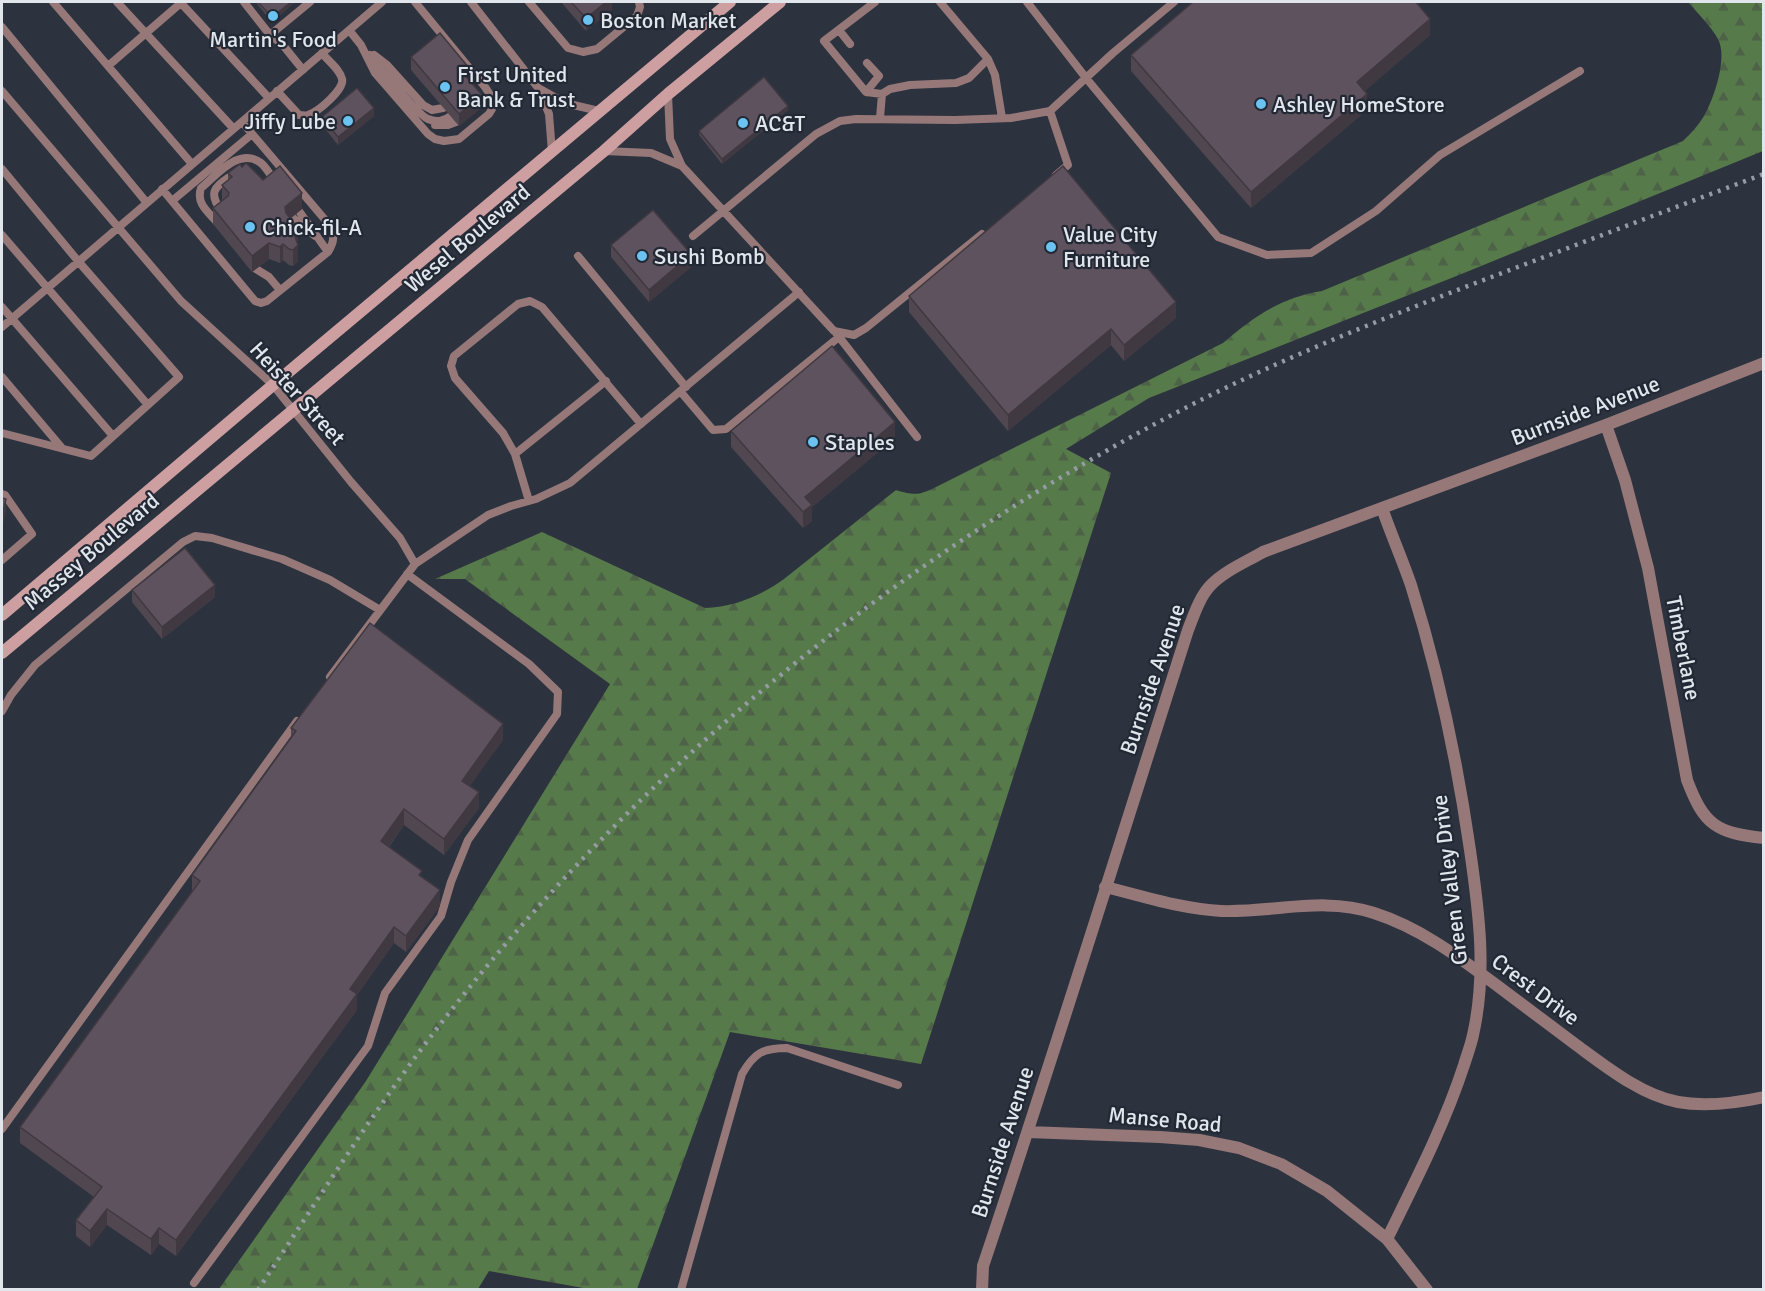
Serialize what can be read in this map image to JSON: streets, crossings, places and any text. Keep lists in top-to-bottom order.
{
  "streets": {
    "main road": ["Wesel Boulevard", "Massey Boulevard"],
    "street": [
      "Burnside Avenue",
      "Timberlane",
      "Green Valley Drive",
      "Crest Drive",
      "Manse Road"
    ],
    "lane": ["Heister Street"]
  },
  "crossings": [
    ["Wesel Boulevard", "Heister Street"],
    ["Wesel Boulevard", "Massey Boulevard"],
    ["Burnside Avenue", "Timberlane"],
    ["Burnside Avenue", "Green Valley Drive"],
    ["Burnside Avenue", "Crest Drive"],
    ["Burnside Avenue", "Manse Road"],
    ["Green Valley Drive", "Crest Drive"],
    ["Green Valley Drive", "Manse Road"]
  ],
  "places": [
    "Martin's Food",
    "Boston Market",
    "First United Bank & Trust",
    "Ashley HomeStore",
    "Jiffy Lube",
    "AC&T",
    "Chick-fil-A",
    "Value City Furniture",
    "Sushi Bomb",
    "Staples"
  ]
}
